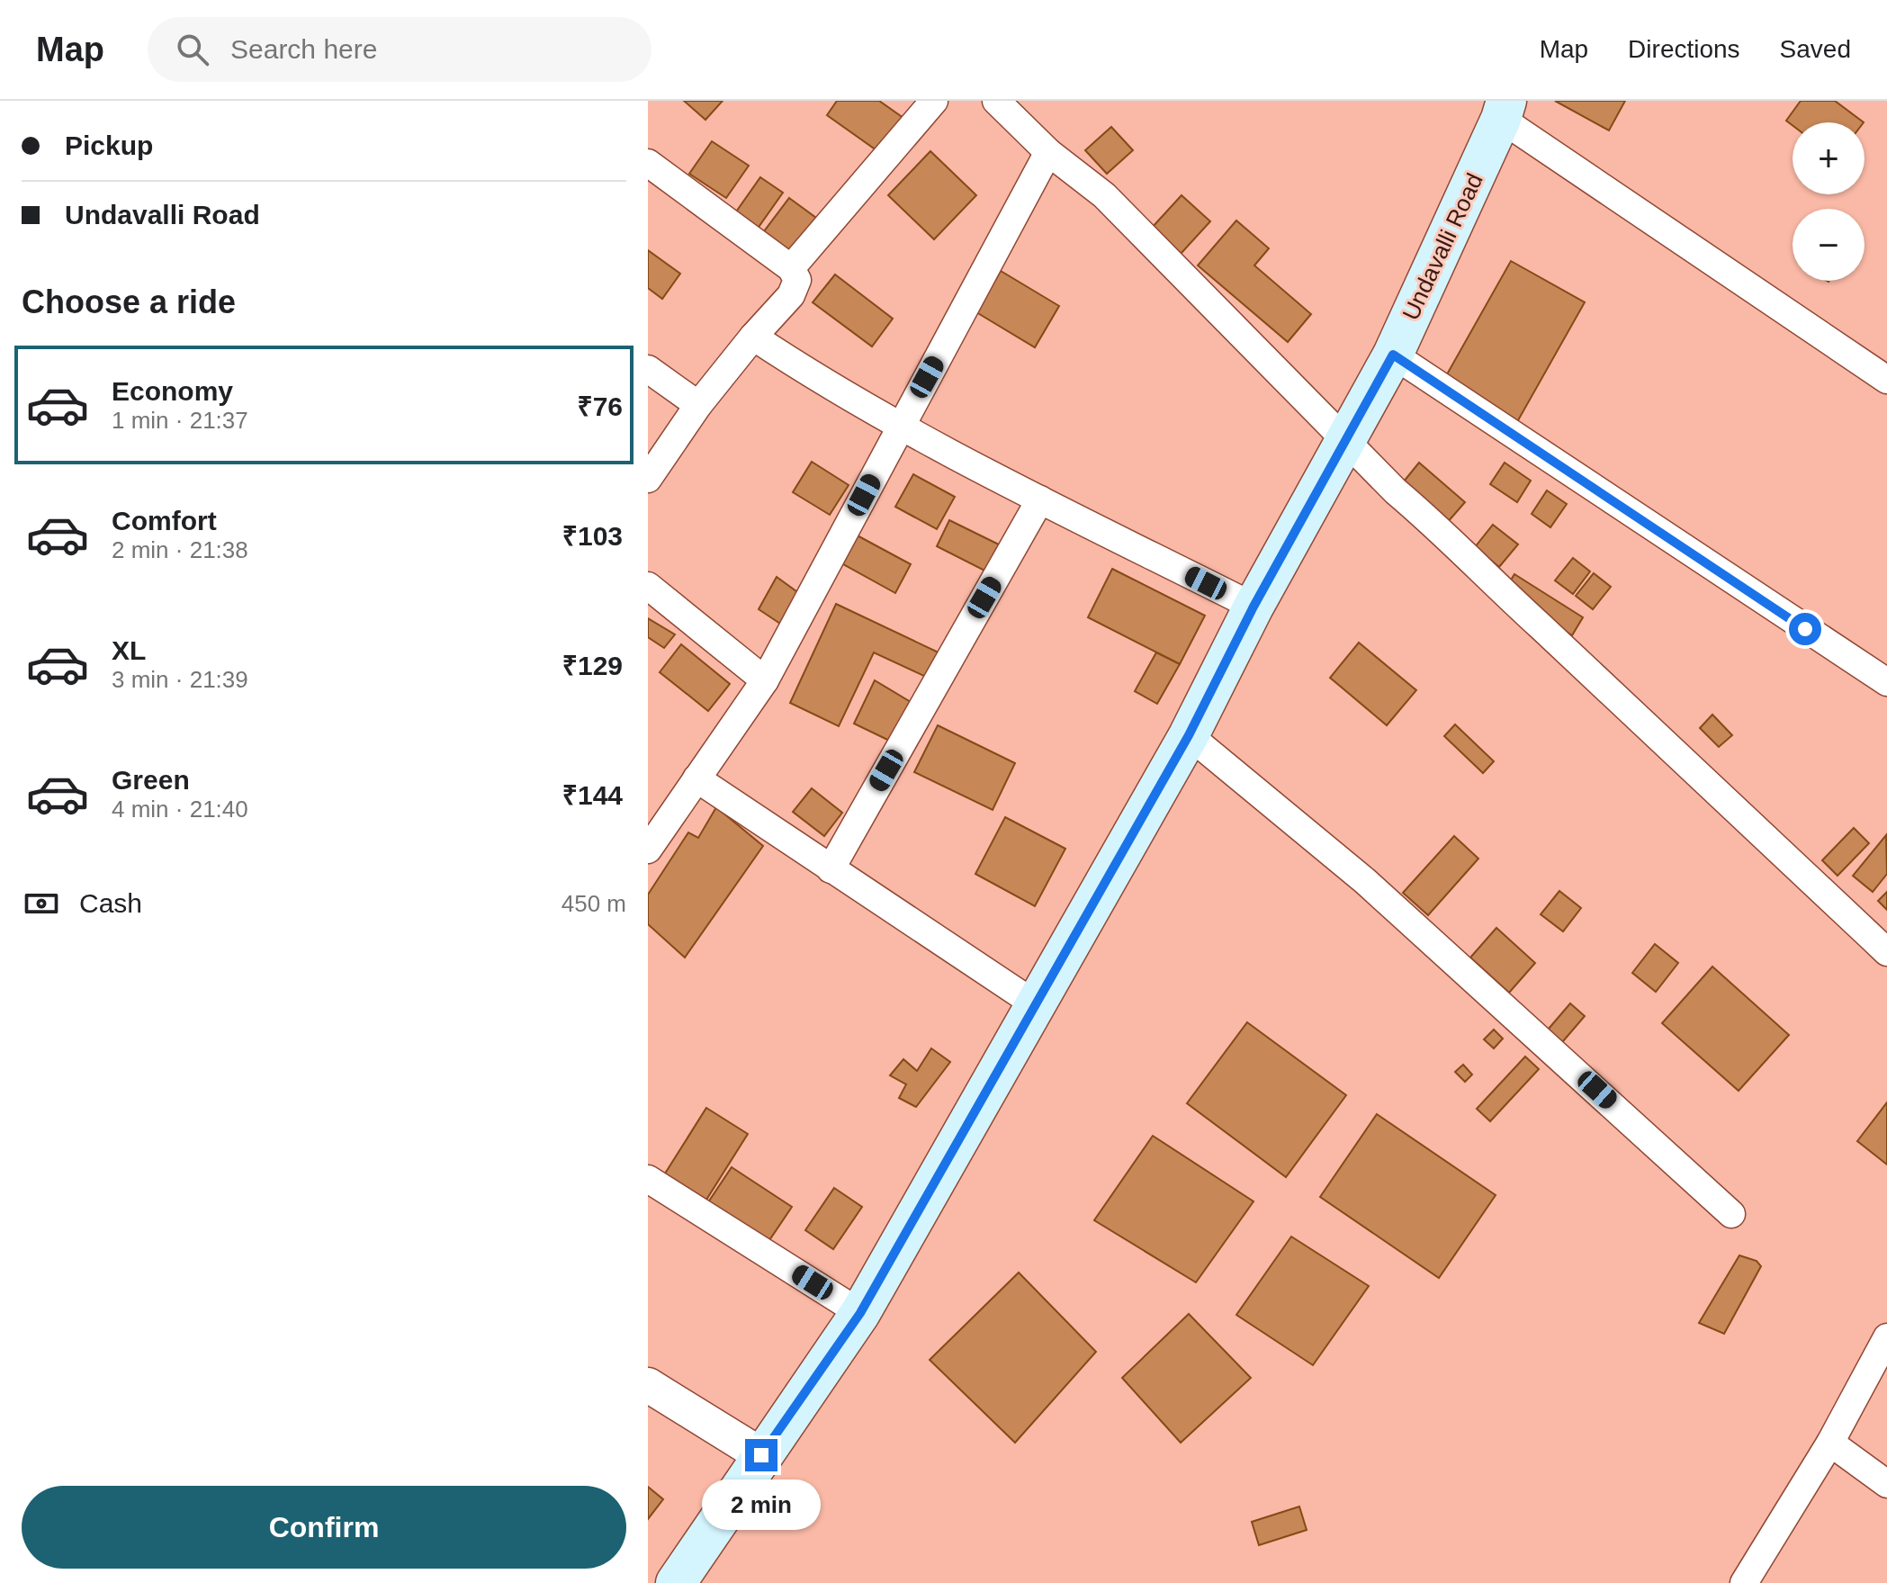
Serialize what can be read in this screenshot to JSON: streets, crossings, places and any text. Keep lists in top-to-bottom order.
{
  "streets": {
    "main road": ["Undavalli Road"]
  },
  "page": {
    "header": "Map",
    "search": "Search here",
    "nav": ["Map", "Directions", "Saved"],
    "banner": ["Pickup", "Undavalli Road"],
    "map_buttons": ["+", "−"],
    "heading": "Choose a ride",
    "list": [
      {
        "name": "Economy",
        "note": "1 min · 21:37",
        "value": "₹76"
      },
      {
        "name": "Comfort",
        "note": "2 min · 21:38",
        "value": "₹103"
      },
      {
        "name": "XL",
        "note": "3 min · 21:39",
        "value": "₹129"
      },
      {
        "name": "Green",
        "note": "4 min · 21:40",
        "value": "₹144"
      }
    ],
    "pay": ["Cash", "450 m"],
    "buttons": "Confirm",
    "bubble": "2 min"
  }
}
